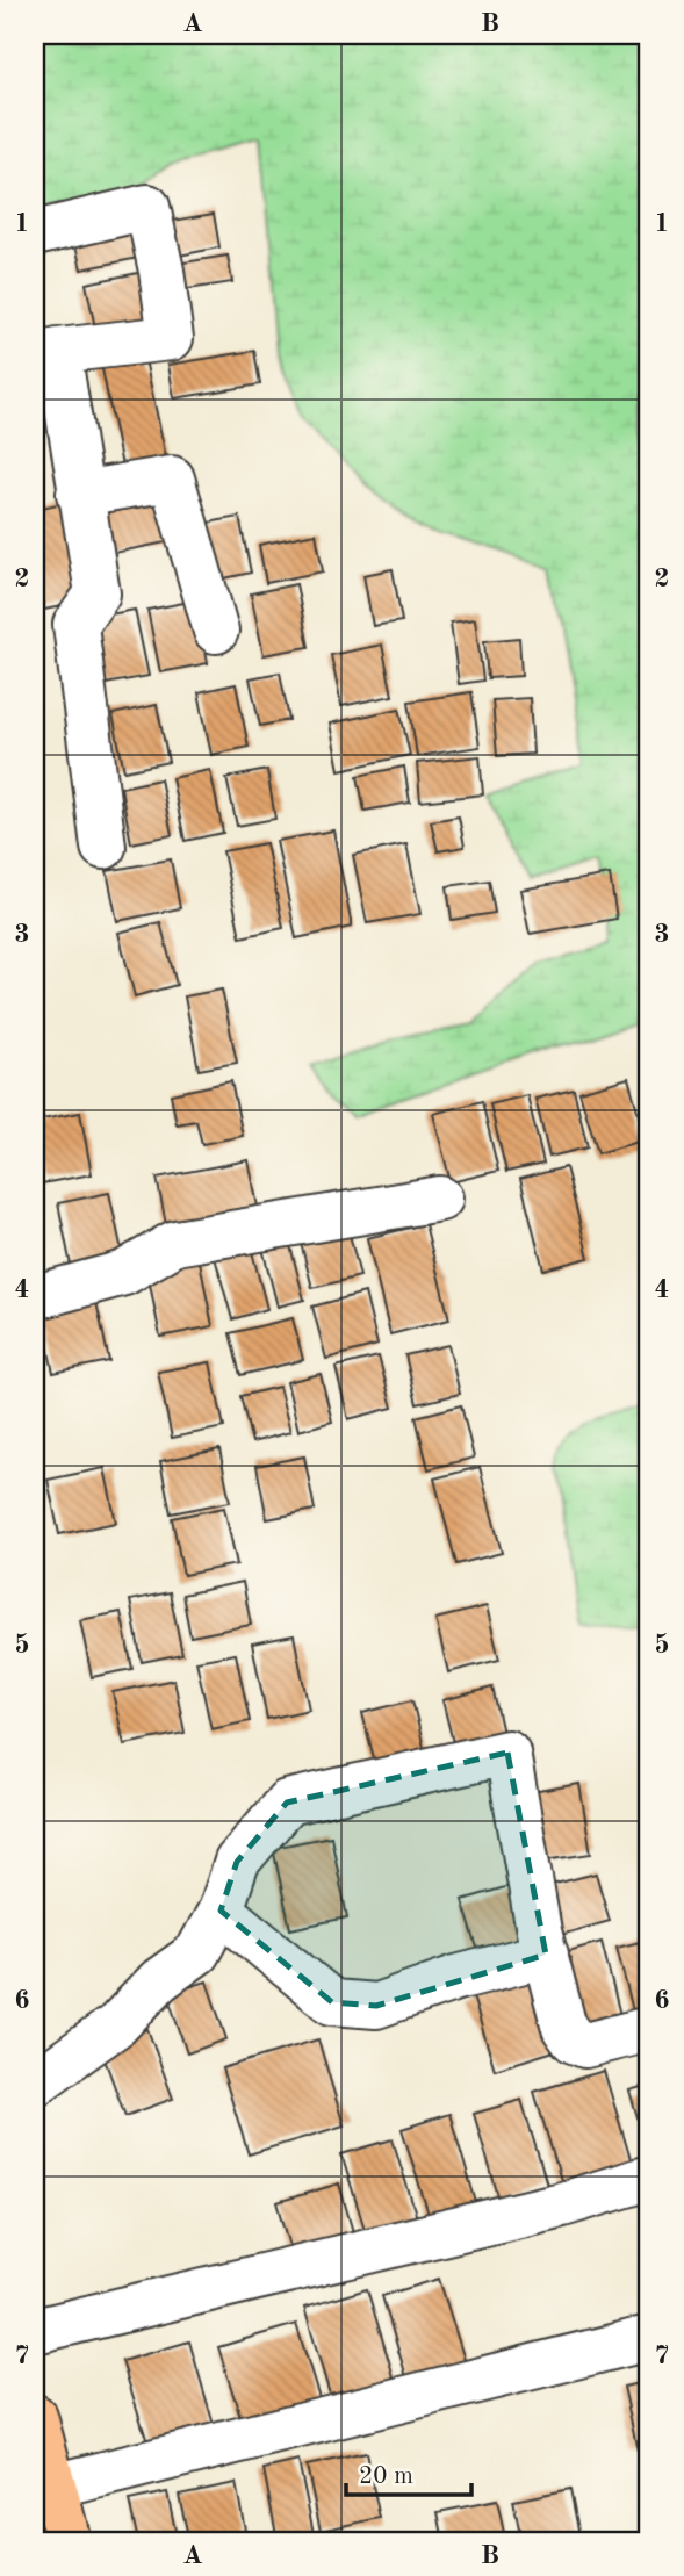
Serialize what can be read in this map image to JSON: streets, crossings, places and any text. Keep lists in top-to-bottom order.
{
  "scale_bar": "20 m",
  "grid": {
    "columns": ["A", "B"],
    "rows": [
      "1",
      "2",
      "3",
      "4",
      "5",
      "6",
      "7"
    ]
  }
}
